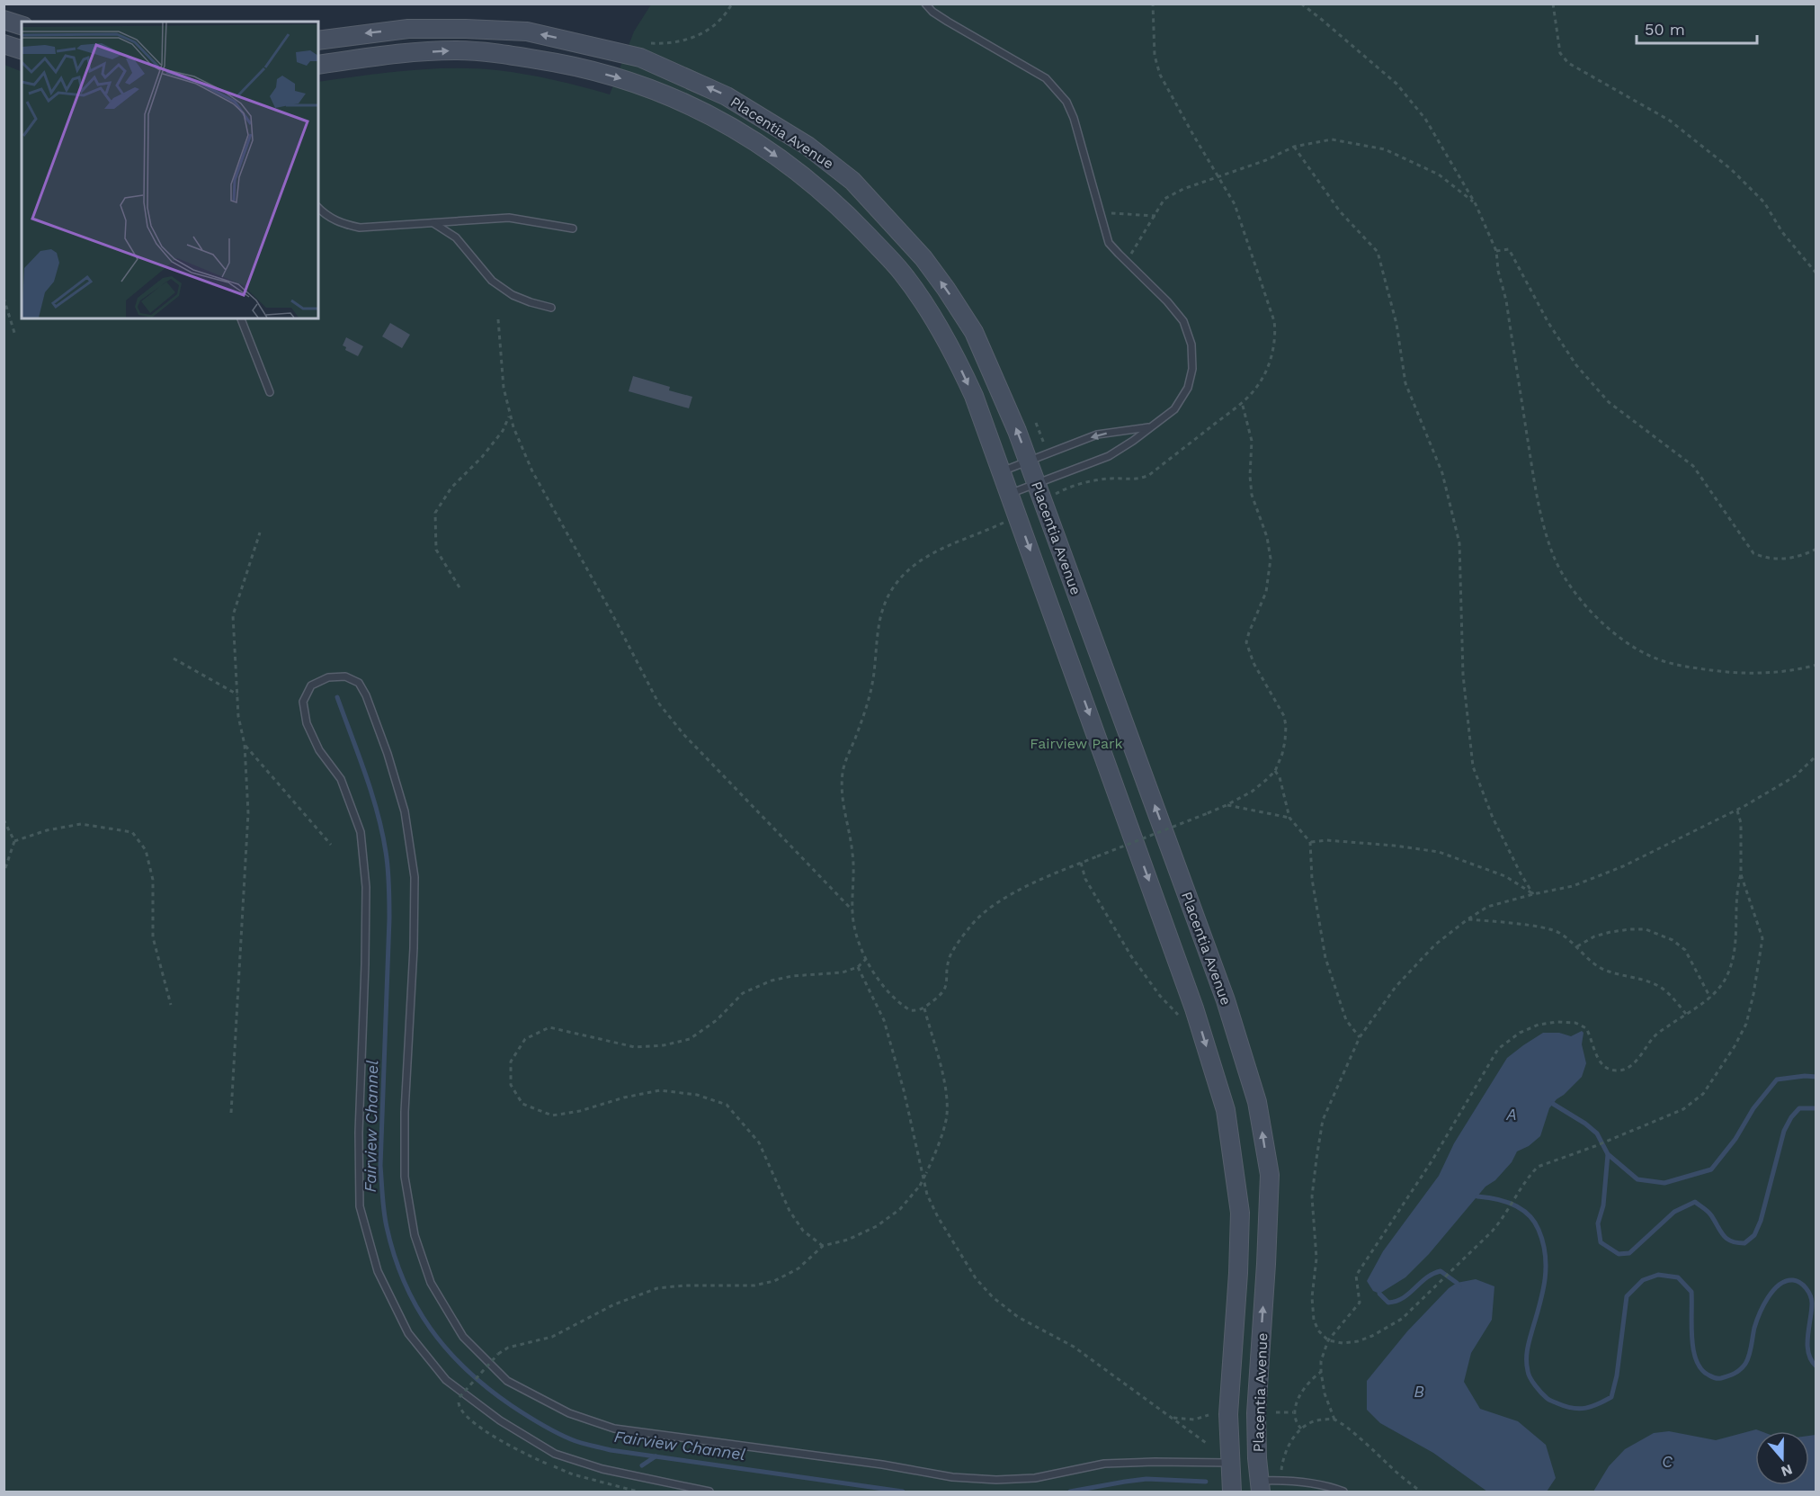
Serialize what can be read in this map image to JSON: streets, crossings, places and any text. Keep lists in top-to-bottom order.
{
  "streets": {
    "main road": ["Placentia Avenue"]
  },
  "water": [
    "A",
    "Fairview Channel",
    "B",
    "C"
  ],
  "parks": ["Fairview Park"],
  "scale_bar": "50 m",
  "north": "bottom"
}
